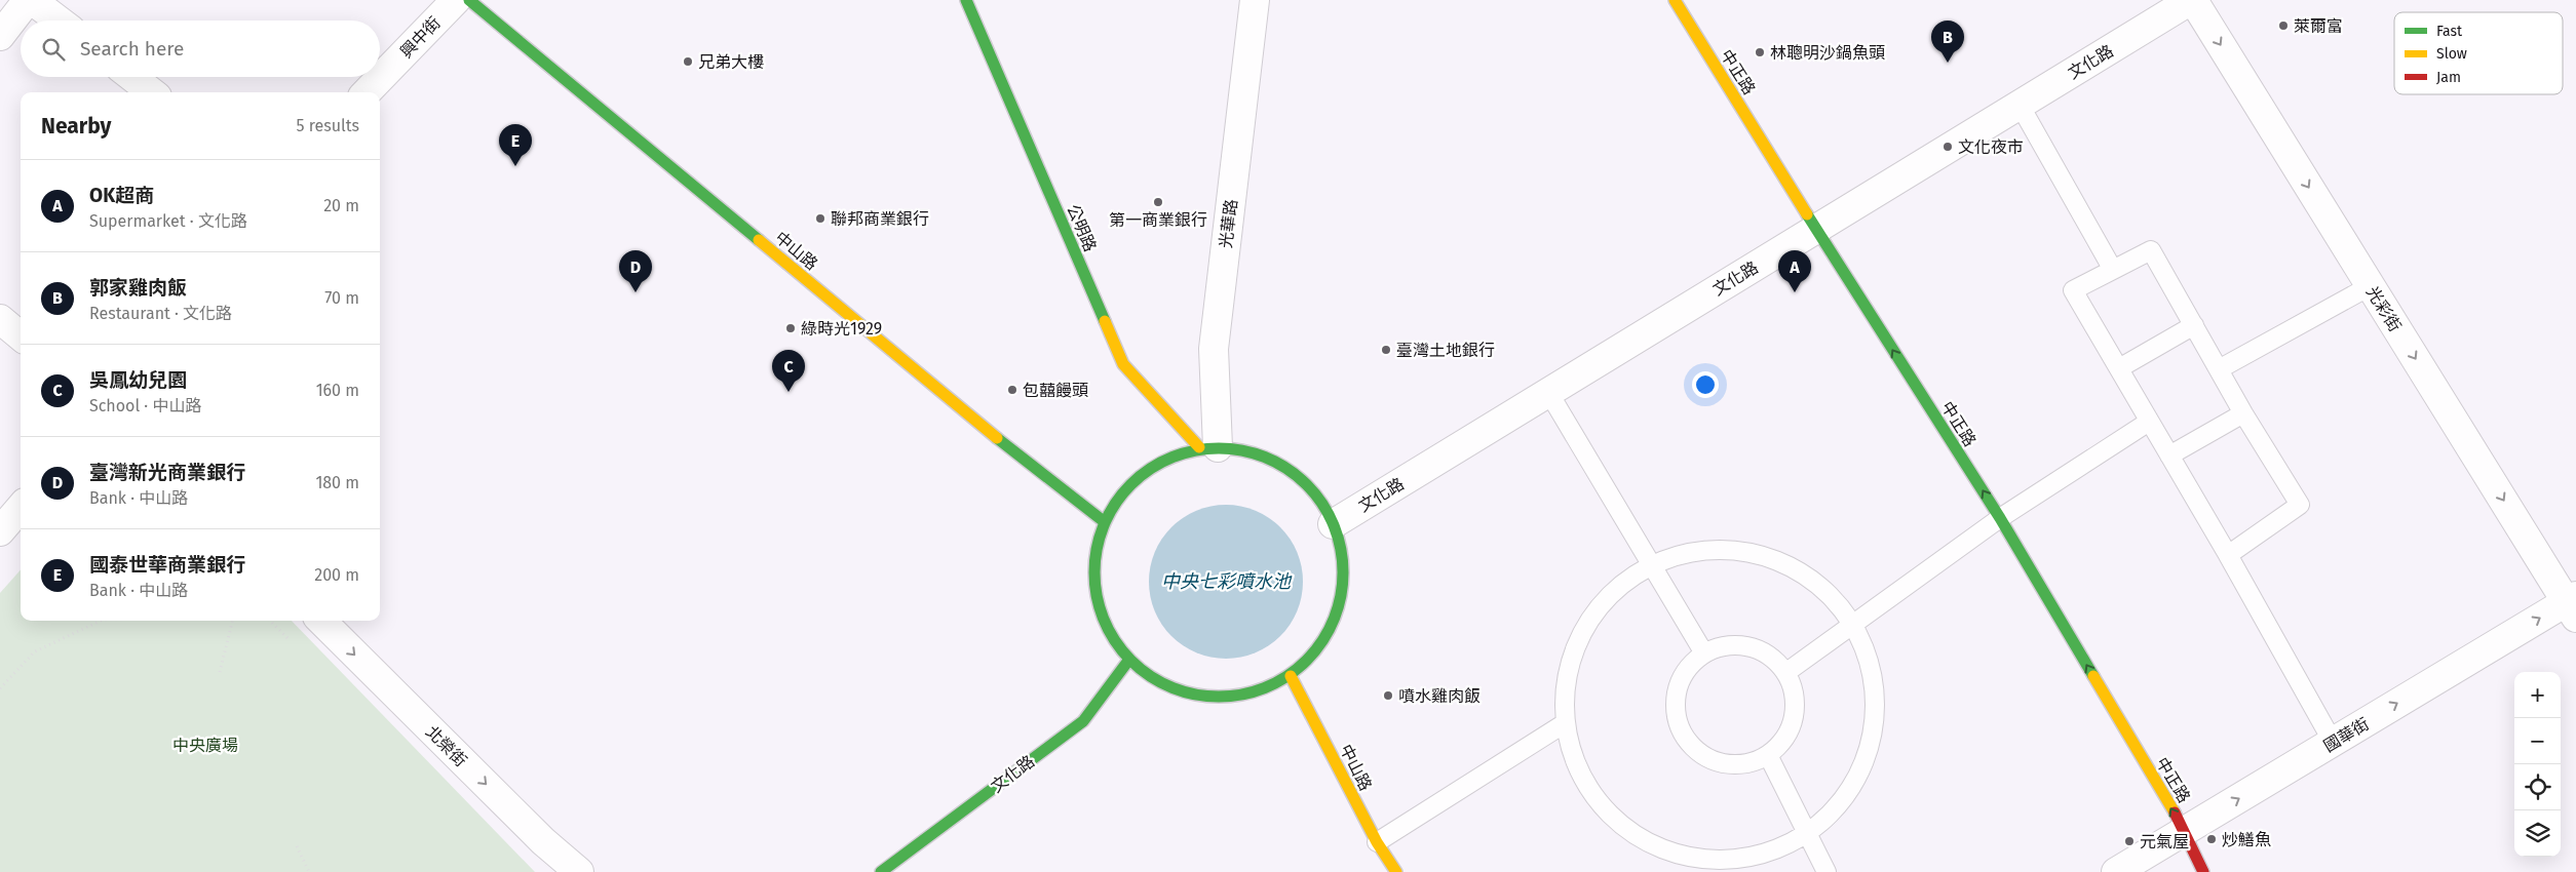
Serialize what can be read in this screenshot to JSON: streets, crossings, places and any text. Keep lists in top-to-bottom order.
{
  "streets": {
    "street": [
      "興中街",
      "文化路",
      "中正路",
      "光華路",
      "公明路",
      "中山路",
      "光彩街",
      "國華街",
      "北榮街"
    ]
  },
  "crossings": [
    ["文化路", "中正路"],
    ["文化路", "光彩街"],
    ["中正路", "國華街"],
    ["光華路", "公明路"],
    ["光彩街", "國華街"]
  ],
  "one_way": [
    "中正路",
    "光彩街",
    "國華街",
    "北榮街"
  ],
  "water": ["中央七彩噴水池"],
  "parks": ["中央廣場"],
  "places": [
    "萊爾富",
    "林聰明沙鍋魚頭",
    "兄弟大樓",
    "文化夜市",
    "第一商業銀行",
    "聯邦商業銀行",
    "綠時光1929",
    "臺灣土地銀行",
    "包囍饅頭",
    "噴水雞肉飯",
    "炒鱔魚",
    "元氣屋"
  ],
  "legend": ["Fast", "Slow", "Jam"],
  "page": {
    "pins": [
      "B",
      "E",
      "A",
      "D",
      "C"
    ],
    "search": "Search here",
    "heading": ["Nearby", "5 results"],
    "list": [
      {
        "mark": "A",
        "name": "OK超商",
        "note": "Supermarket · 文化路",
        "value": "20 m"
      },
      {
        "mark": "B",
        "name": "郭家雞肉飯",
        "note": "Restaurant · 文化路",
        "value": "70 m"
      },
      {
        "mark": "C",
        "name": "吳鳳幼兒園",
        "note": "School · 中山路",
        "value": "160 m"
      },
      {
        "mark": "D",
        "name": "臺灣新光商業銀行",
        "note": "Bank · 中山路",
        "value": "180 m"
      },
      {
        "mark": "E",
        "name": "國泰世華商業銀行",
        "note": "Bank · 中山路",
        "value": "200 m"
      }
    ],
    "map_buttons": ["+", "−"]
  }
}
